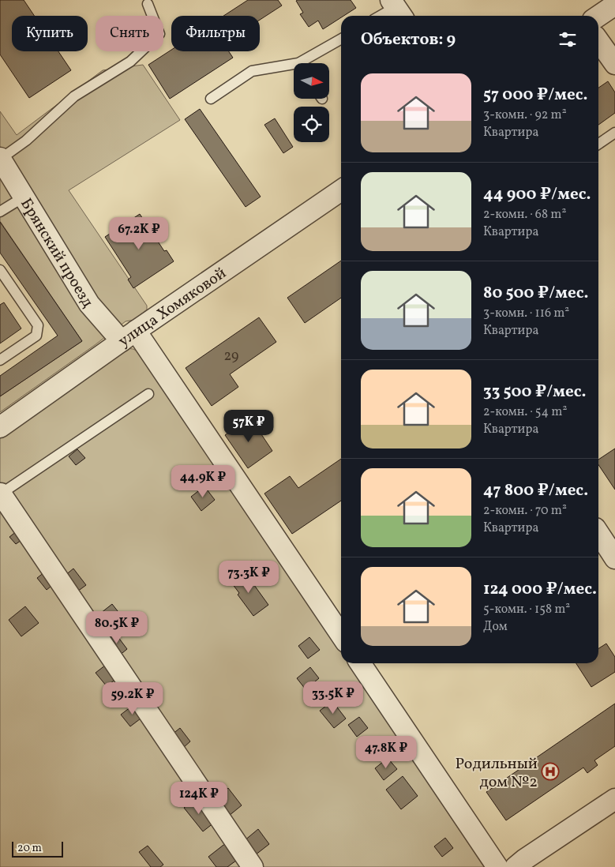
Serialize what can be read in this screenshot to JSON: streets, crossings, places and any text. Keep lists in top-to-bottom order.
{
  "streets": {
    "street": ["Брянский проезд", "улица Хомяковой"]
  },
  "crossings": [
    ["Брянский проезд", "улица Хомяковой"]
  ],
  "places": {
    "hospital": ["Родильный дом №2"]
  },
  "house_numbers": ["29"],
  "scale_bar": "20 m",
  "north": "right",
  "page": {
    "chip": ["Купить", "Снять", "Фильтры"],
    "heading": "Объектов: 9",
    "list": [
      {
        "name": "57 000 ₽/мес.",
        "note": "3-комн. · 92 m² · Квартира"
      },
      {
        "name": "44 900 ₽/мес.",
        "note": "2-комн. · 68 m² · Квартира"
      },
      {
        "name": "80 500 ₽/мес.",
        "note": "3-комн. · 116 m² · Квартира"
      },
      {
        "name": "33 500 ₽/мес.",
        "note": "2-комн. · 54 m² · Квартира"
      },
      {
        "name": "47 800 ₽/мес.",
        "note": "2-комн. · 70 m² · Квартира"
      },
      {
        "name": "124 000 ₽/мес.",
        "note": "5-комн. · 158 m² · Дом"
      }
    ],
    "price": [
      "67.2K ₽",
      "57K ₽",
      "44.9K ₽",
      "73.3K ₽",
      "80.5K ₽",
      "33.5K ₽",
      "59.2K ₽",
      "47.8K ₽",
      "124K ₽"
    ],
    "scale": "20 m"
  }
}
